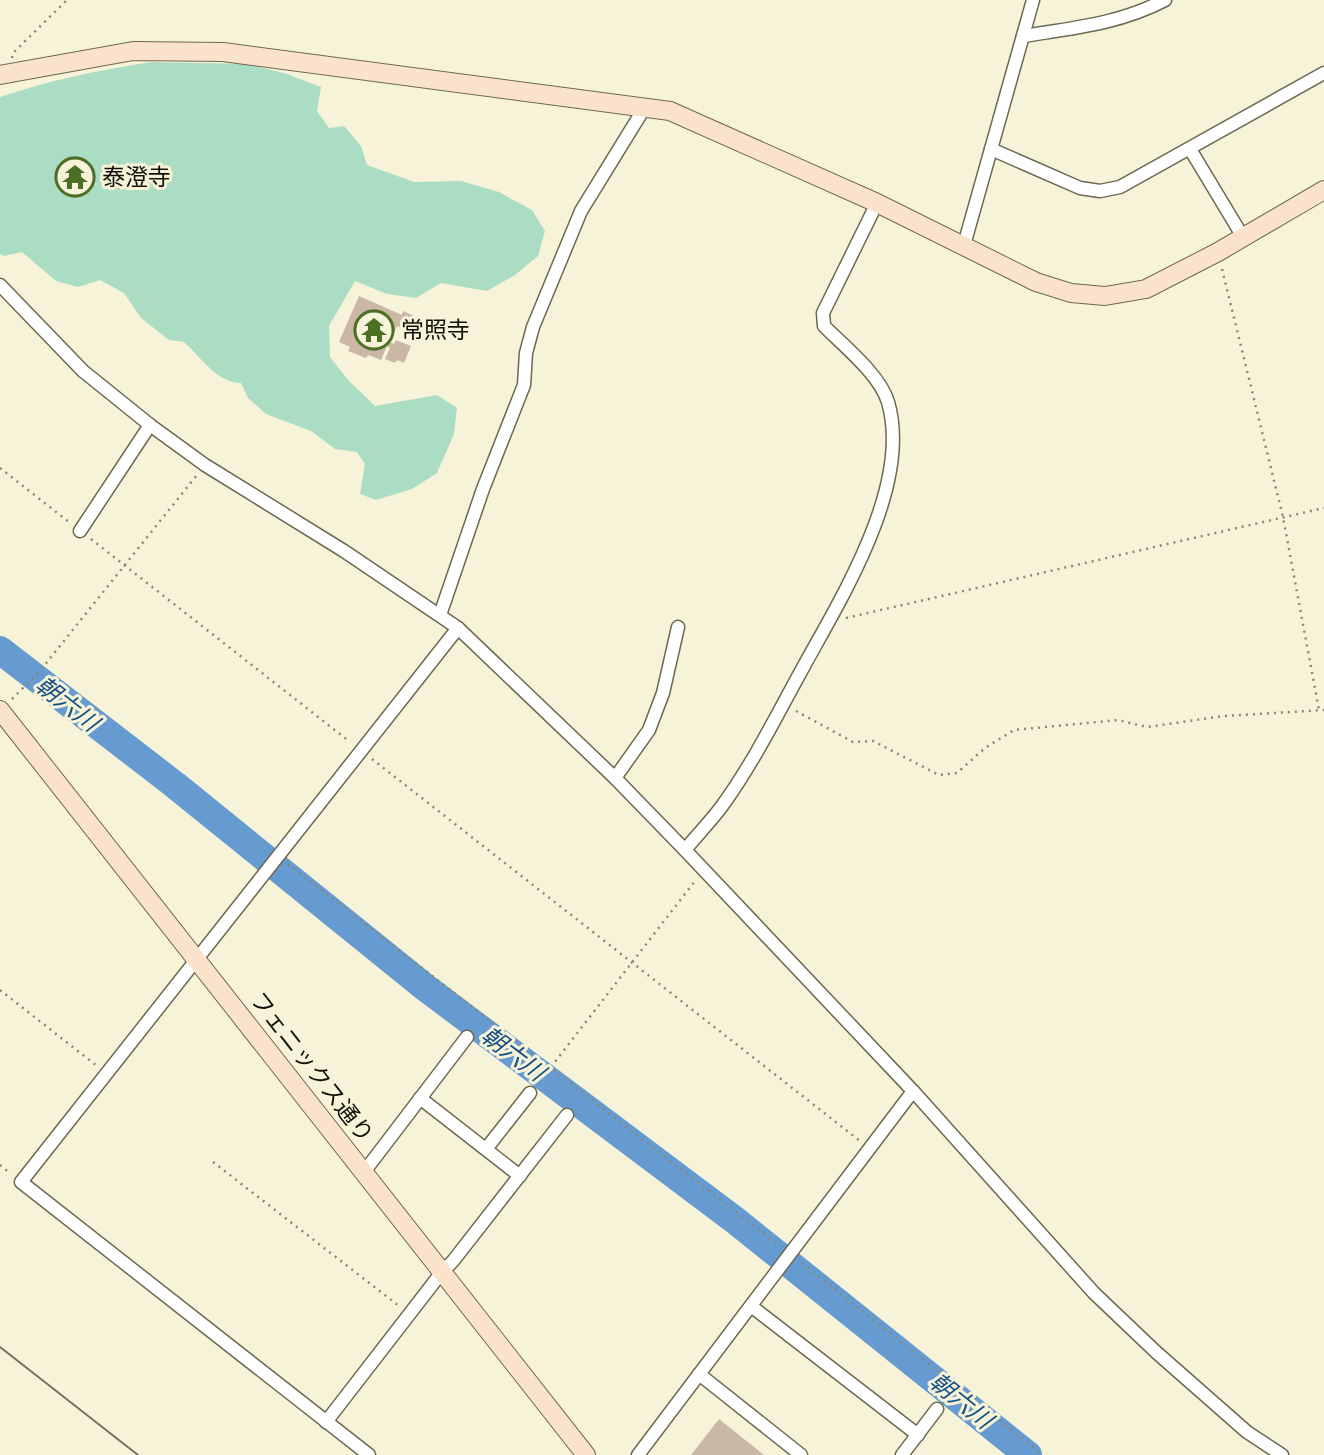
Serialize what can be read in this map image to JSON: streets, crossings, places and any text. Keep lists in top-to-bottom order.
{
  "streets": {
    "street": ["フェニックス通り"]
  },
  "water": ["朝六川"],
  "places": {
    "temple": ["泰澄寺", "常照寺"]
  }
}
